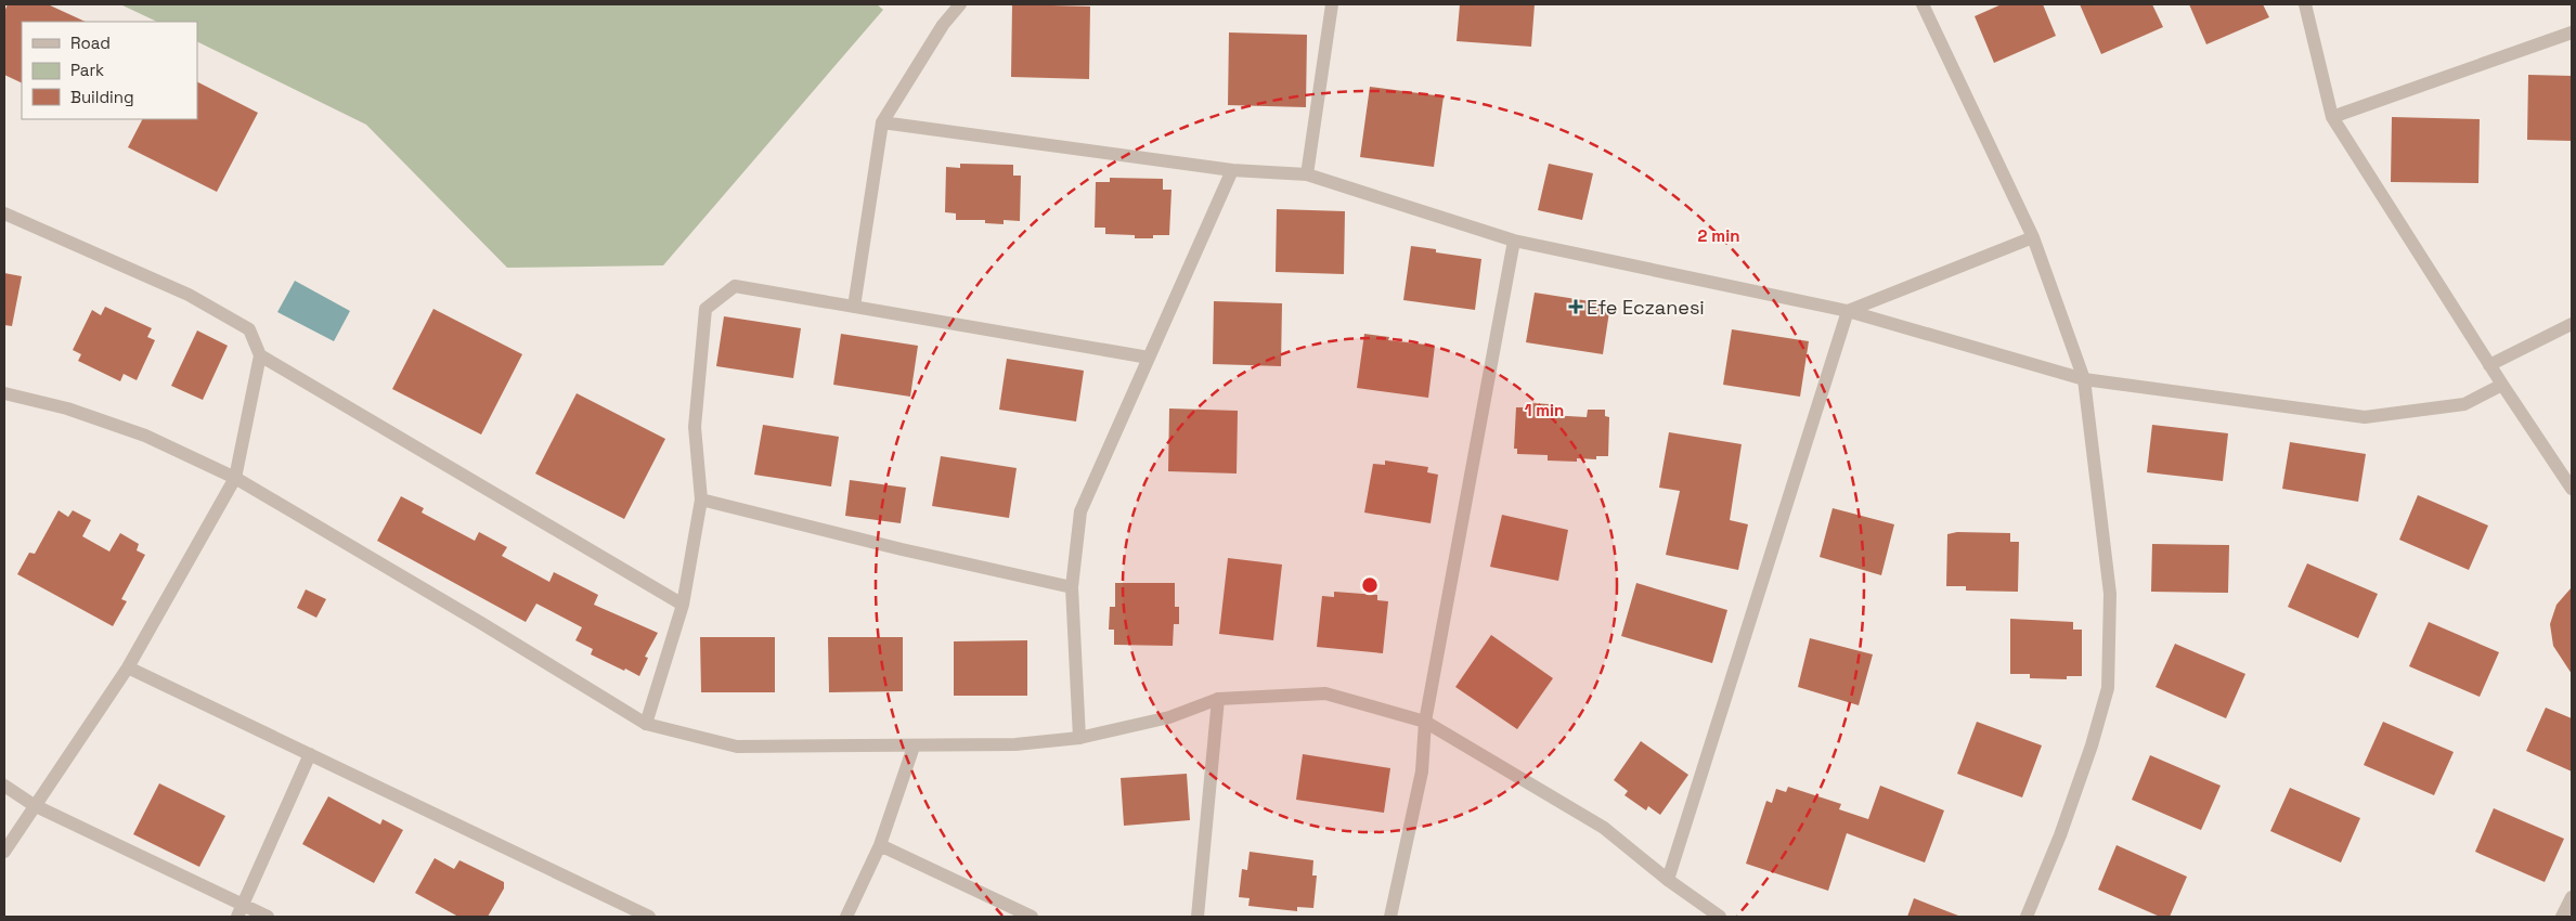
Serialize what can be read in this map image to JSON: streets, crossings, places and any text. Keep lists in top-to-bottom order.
{
  "places": {
    "health": ["Efe Eczanesi"]
  },
  "legend": ["Road", "Park", "Building"],
  "rings": ["2 min", "1 min"]
}
